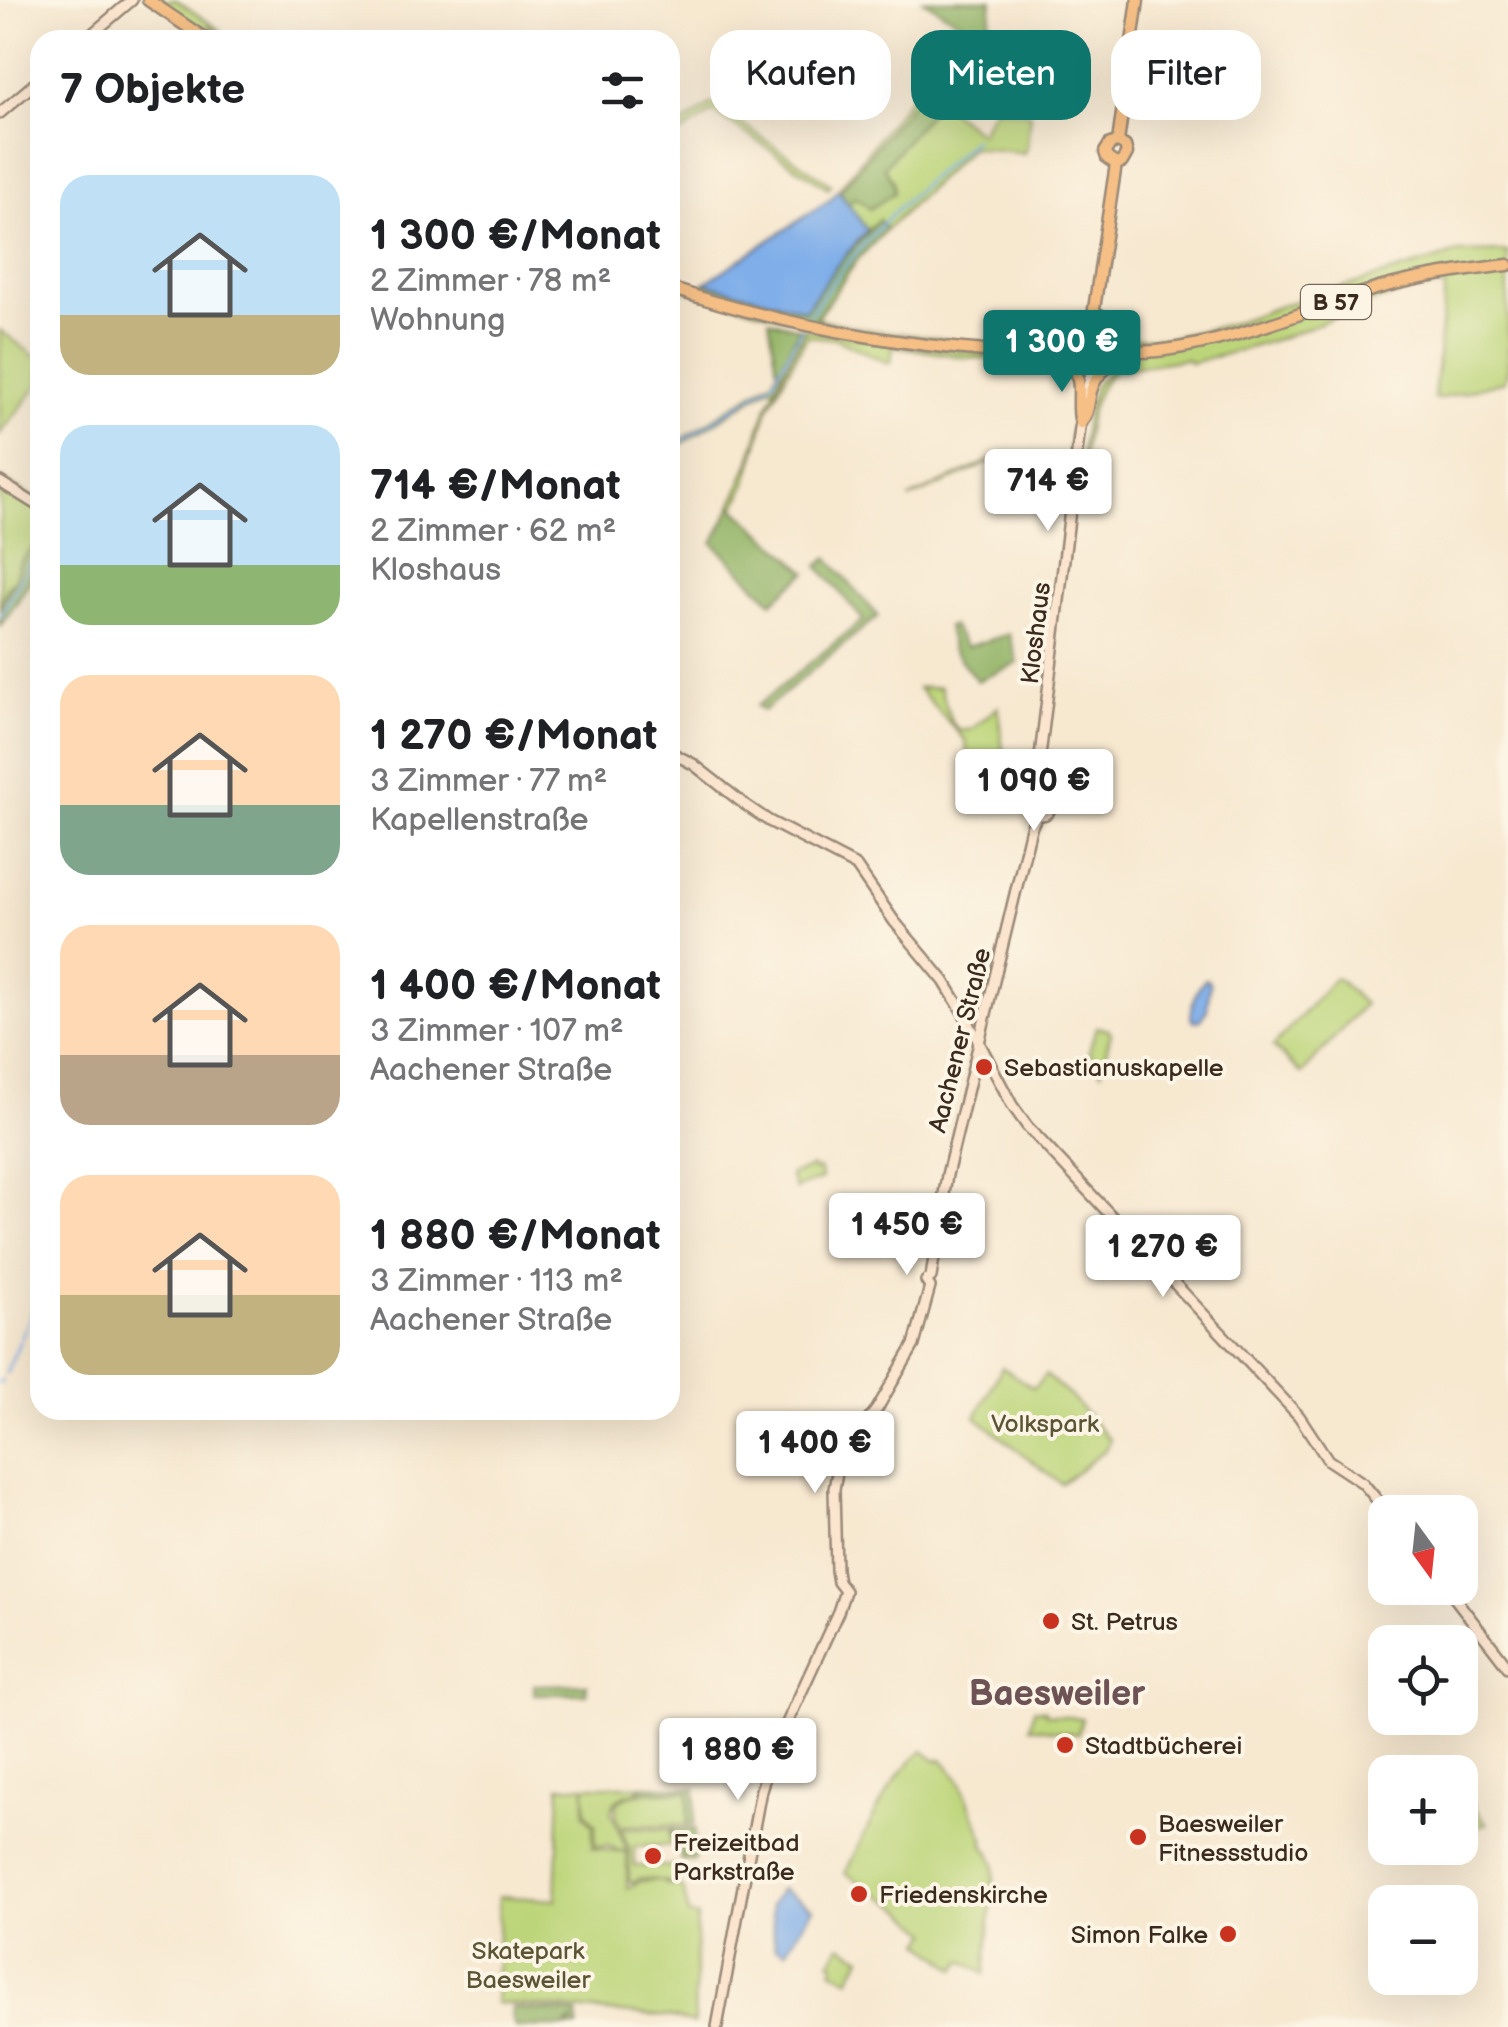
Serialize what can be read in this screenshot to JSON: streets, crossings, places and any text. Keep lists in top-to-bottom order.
{
  "streets": {
    "main road": ["B 57", "Kloshaus", "Aachener Straße"]
  },
  "crossings": [
    ["B 57", "Kloshaus"],
    ["Kloshaus", "Aachener Straße"]
  ],
  "districts": ["Baesweiler"],
  "parks": ["Volkspark", "Skatepark Baesweiler"],
  "places": [
    "Sebastianuskapelle",
    "St. Petrus",
    "Stadtbücherei",
    "Baesweiler Fitnessstudio",
    "Freizeitbad Parkstraße",
    "Friedenskirche",
    "Simon Falke"
  ],
  "north": "bottom",
  "page": {
    "chip": ["Kaufen", "Mieten", "Filter"],
    "heading": "7 Objekte",
    "list": [
      {
        "name": "1 300 €/Monat",
        "note": "2 Zimmer · 78 m² · Wohnung"
      },
      {
        "name": "714 €/Monat",
        "note": "2 Zimmer · 62 m² · Kloshaus"
      },
      {
        "name": "1 270 €/Monat",
        "note": "3 Zimmer · 77 m² · Kapellenstraße"
      },
      {
        "name": "1 400 €/Monat",
        "note": "3 Zimmer · 107 m² · Aachener Straße"
      },
      {
        "name": "1 880 €/Monat",
        "note": "3 Zimmer · 113 m² · Aachener Straße"
      }
    ],
    "price": [
      "1 300 €",
      "714 €",
      "1 090 €",
      "1 450 €",
      "1 270 €",
      "1 400 €",
      "1 880 €"
    ],
    "map_buttons": ["+", "−"]
  }
}
